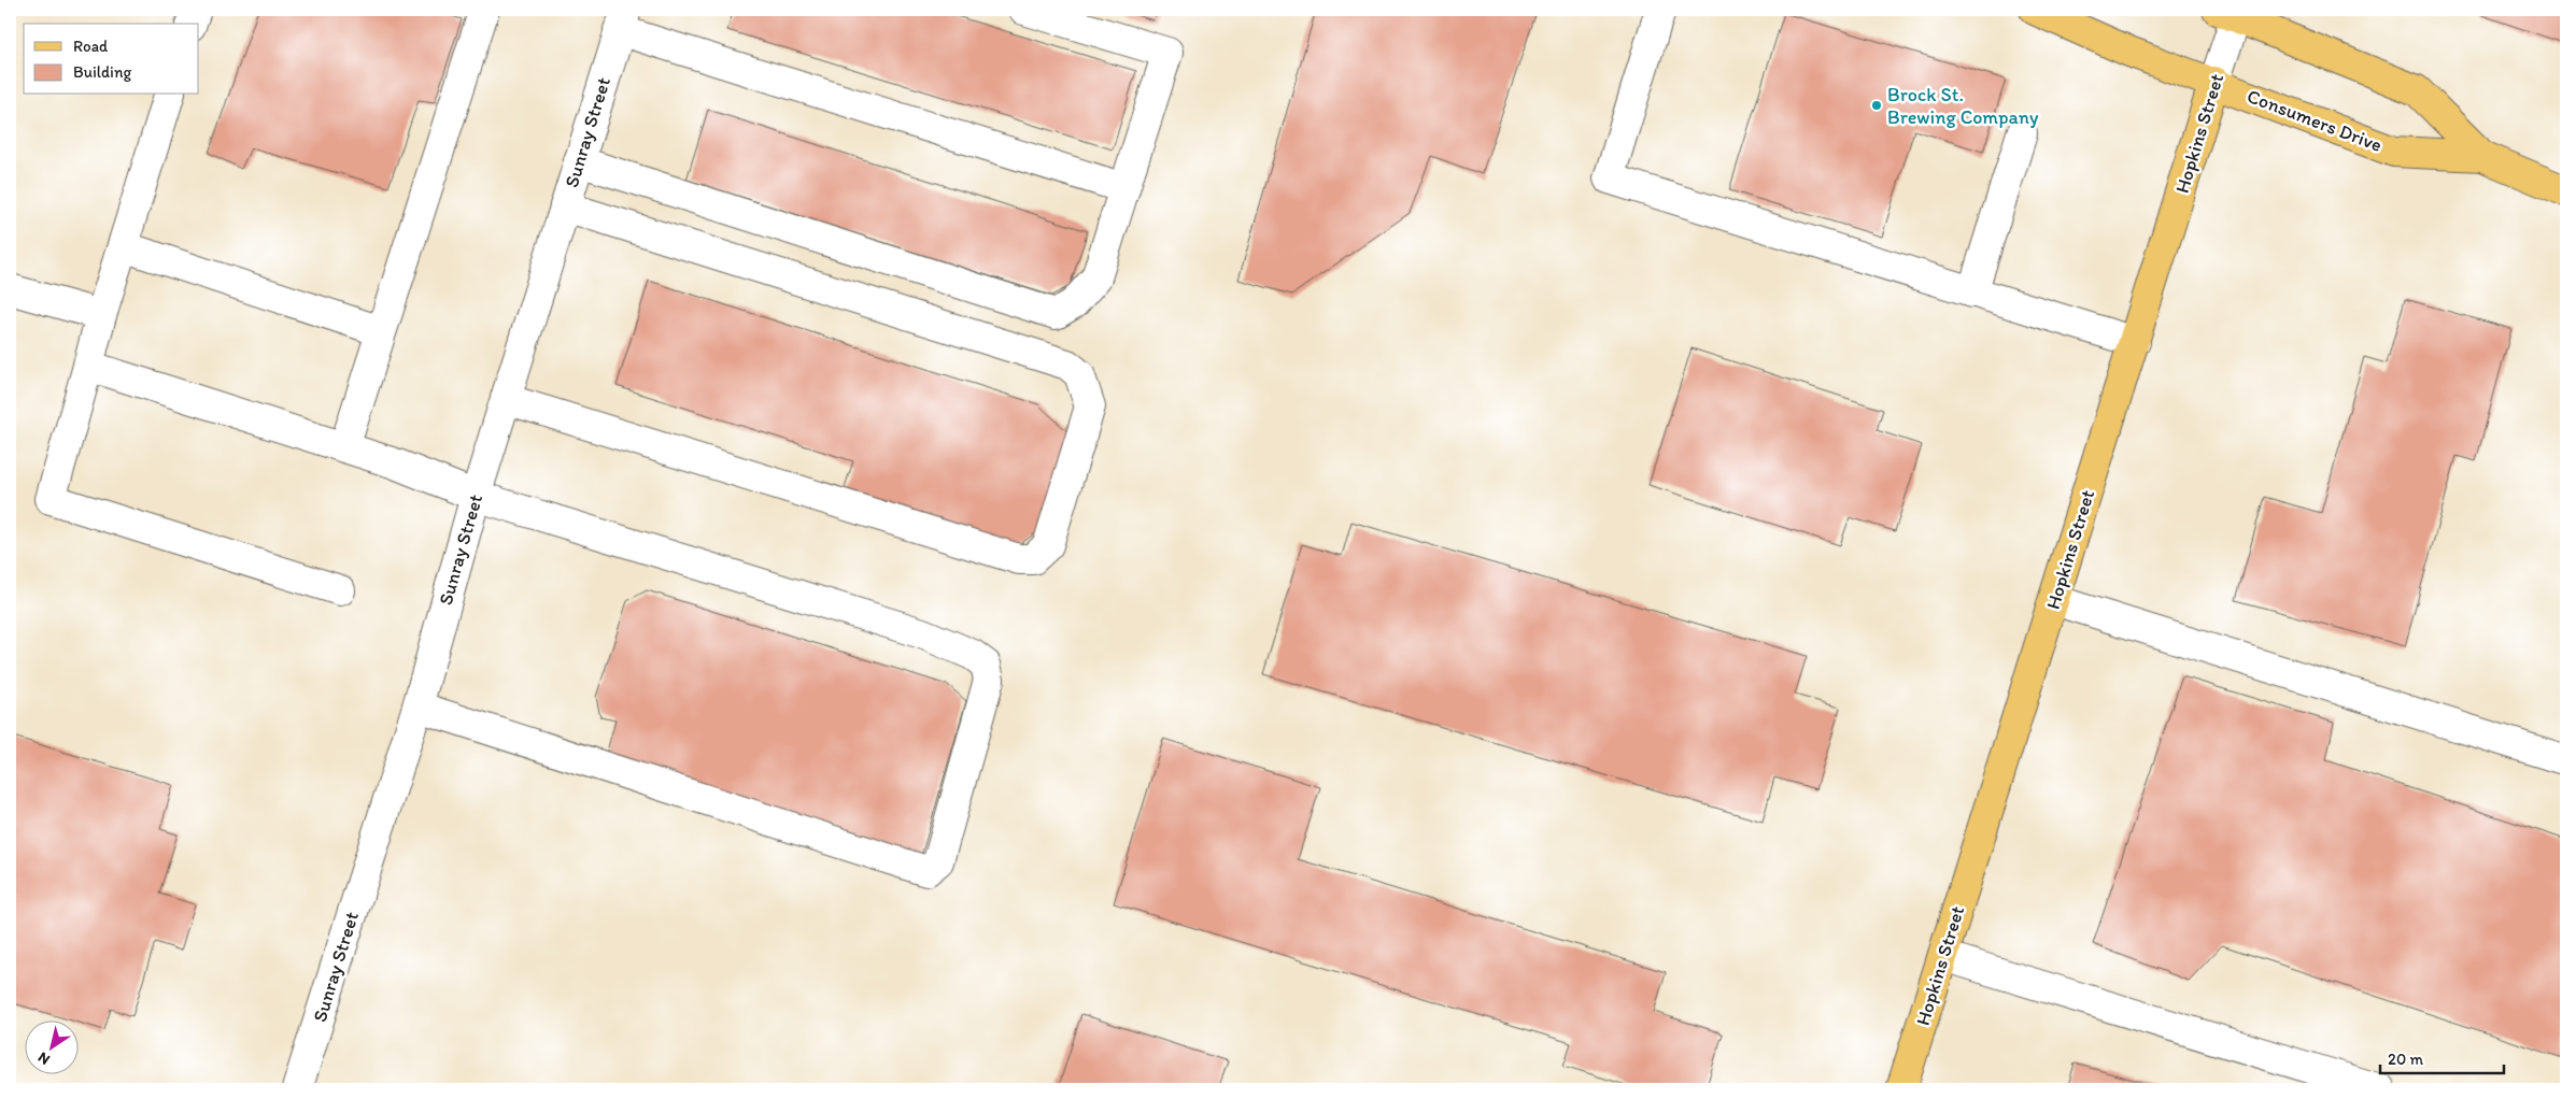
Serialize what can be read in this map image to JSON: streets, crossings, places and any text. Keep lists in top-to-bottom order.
{
  "streets": {
    "main road": ["Consumers Drive", "Hopkins Street"],
    "street": ["Sunray Street"]
  },
  "crossings": [
    ["Consumers Drive", "Hopkins Street"]
  ],
  "places": ["Brock St. Brewing Company"],
  "legend": ["Road", "Building"],
  "scale_bar": "20 m",
  "north": "bottom left"
}
